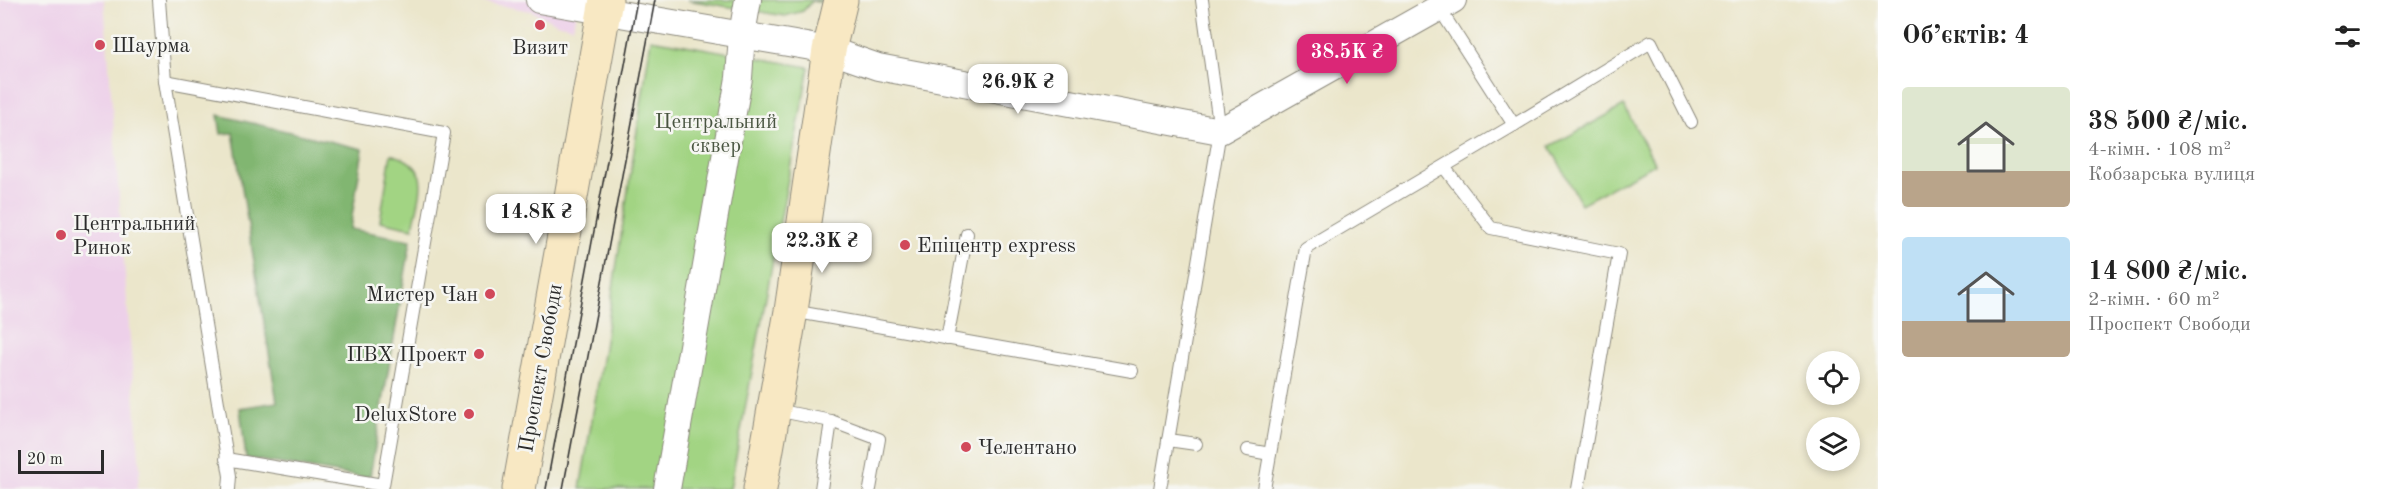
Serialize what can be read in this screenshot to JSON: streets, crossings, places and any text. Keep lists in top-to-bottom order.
{
  "streets": {
    "main road": ["Проспект Свободи"]
  },
  "parks": ["Центральний сквер"],
  "places": [
    "Визит",
    "Шаурма",
    "Центральний Ринок",
    "Епіцентр express",
    "Мистер Чан",
    "ПВХ Проект",
    "DeluxStore",
    "Челентано"
  ],
  "scale_bar": "20 m",
  "page": {
    "heading": "Об’єктів: 4",
    "price": [
      "38.5K ₴",
      "26.9K ₴",
      "14.8K ₴",
      "22.3K ₴"
    ],
    "list": [
      {
        "name": "38 500 ₴/міс.",
        "note": "4-кімн. · 108 m² · Кобзарська вулиця"
      },
      {
        "name": "14 800 ₴/міс.",
        "note": "2-кімн. · 60 m² · Проспект Свободи"
      }
    ],
    "scale": "20 m"
  }
}
